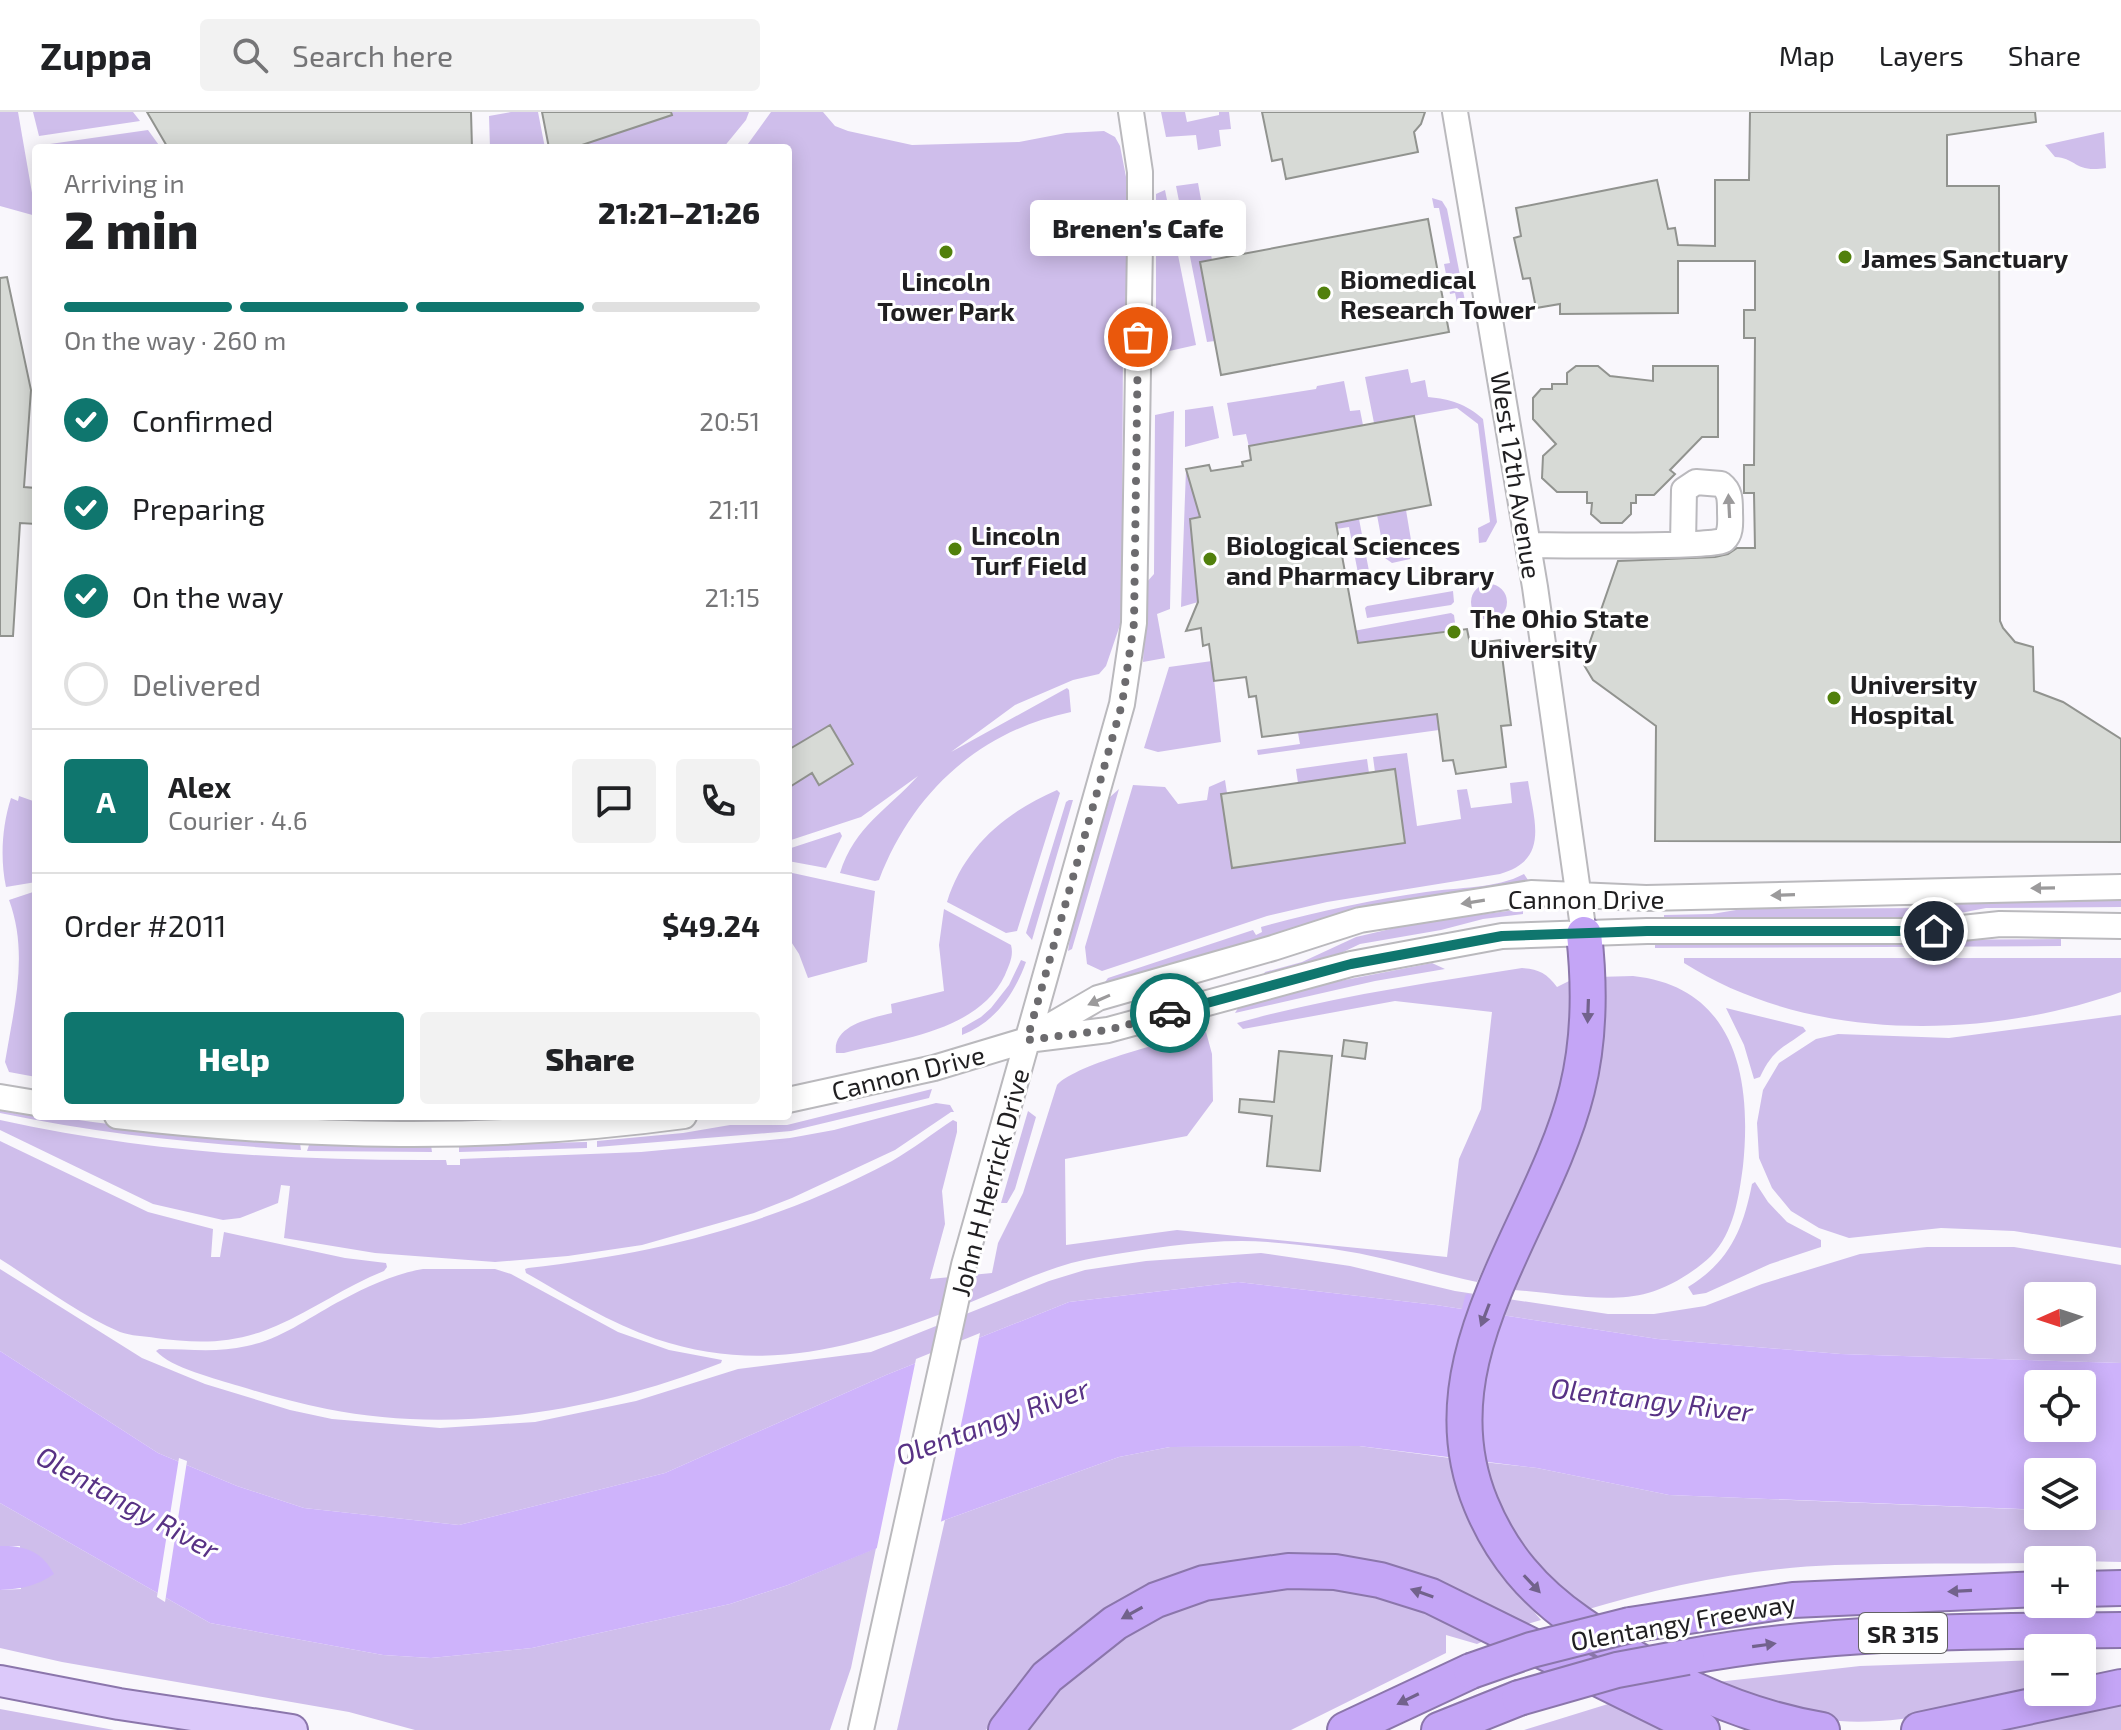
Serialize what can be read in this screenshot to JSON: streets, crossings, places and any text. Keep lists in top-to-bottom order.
{
  "streets": {
    "highway": ["Olentangy Freeway", "SR 315"],
    "street": ["West 12th Avenue", "Cannon Drive", "John H Herrick Drive"]
  },
  "crossings": [
    ["West 12th Avenue", "Cannon Drive"],
    ["Cannon Drive", "John H Herrick Drive"]
  ],
  "water": ["Olentangy River"],
  "places": [
    "Lincoln Tower Park",
    "James Sanctuary",
    "Biomedical Research Tower",
    "Brenen’s Cafe",
    "Lincoln Turf Field",
    "Biological Sciences and Pharmacy Library",
    "The Ohio State University",
    "University Hospital"
  ],
  "north": "left",
  "page": {
    "header": "Zuppa",
    "search": "Search here",
    "nav": ["Map", "Layers", "Share"],
    "heading": ["2 min", "Arriving in", "21:21–21:26"],
    "panel": [
      "Alex",
      "Courier · 4.6",
      "Order #2011",
      "$49.24"
    ],
    "bubble": "Brenen’s Cafe",
    "bar": "On the way · 260 m",
    "list": [
      ["Confirmed", "20:51"],
      ["Preparing", "21:11"],
      ["On the way", "21:15"],
      "Delivered"
    ],
    "round": "A",
    "buttons": ["Help", "Share"],
    "map_buttons": ["+", "−"]
  }
}
